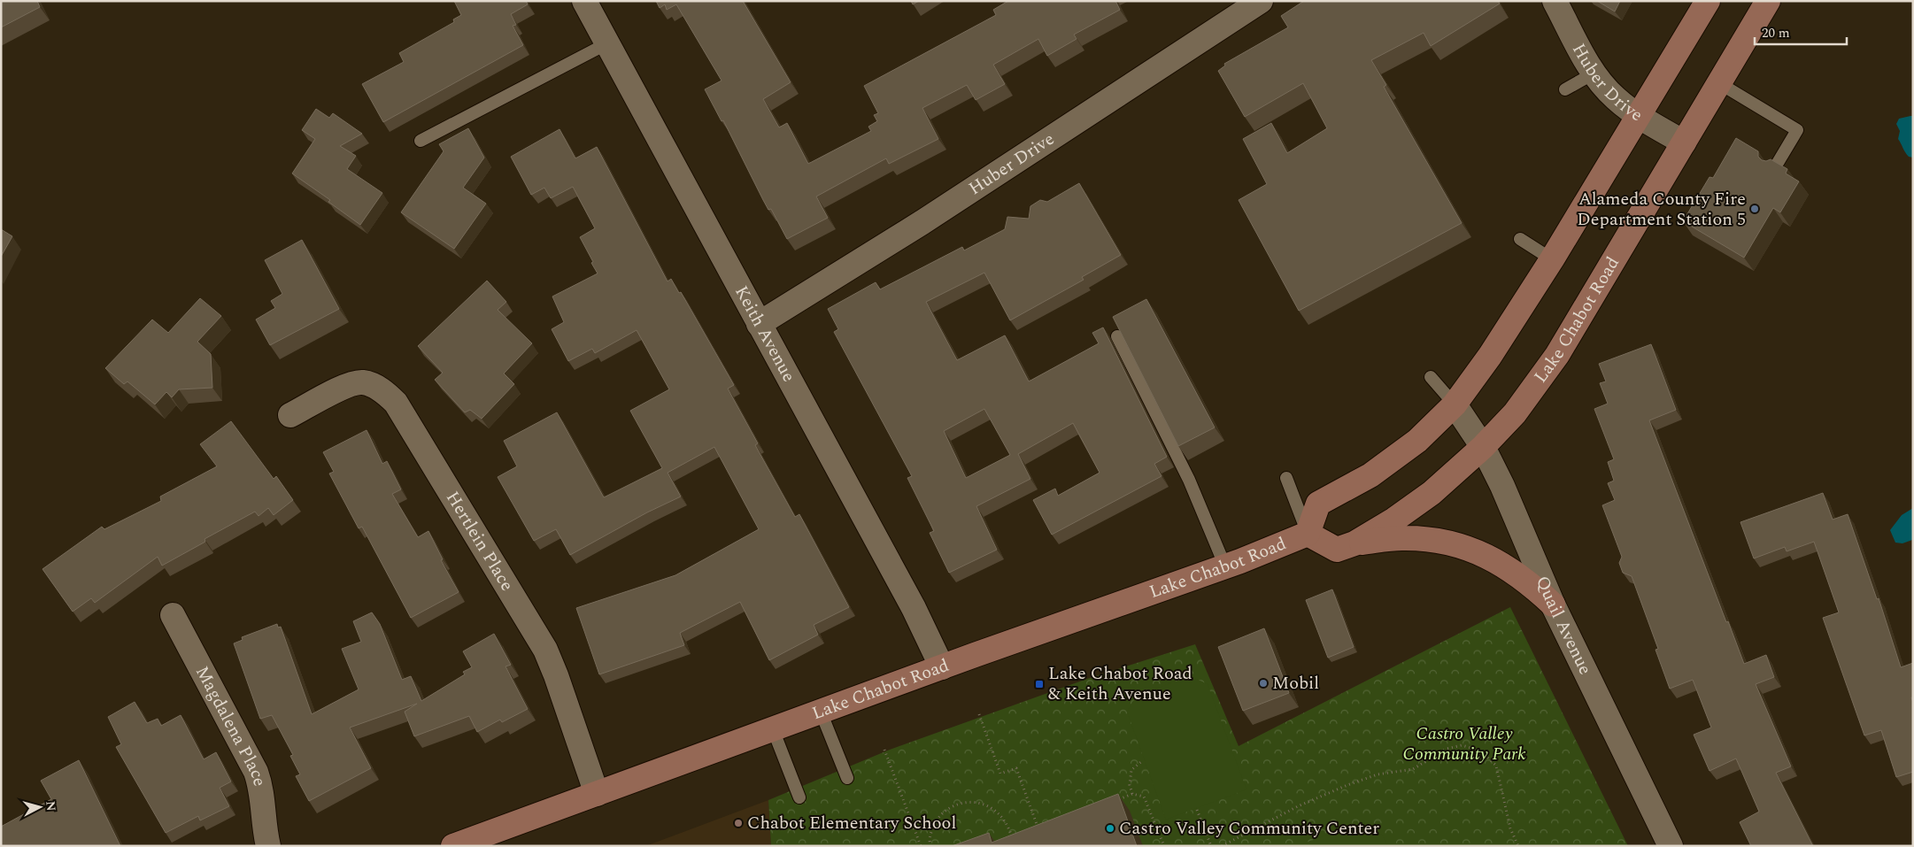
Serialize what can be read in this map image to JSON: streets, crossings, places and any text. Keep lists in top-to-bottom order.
{
  "streets": {
    "main road": ["Lake Chabot Road"],
    "street": [
      "Huber Drive",
      "Keith Avenue",
      "Hertlein Place",
      "Quail Avenue",
      "Magdalena Place"
    ]
  },
  "crossings": [
    ["Huber Drive", "Lake Chabot Road"],
    ["Huber Drive", "Keith Avenue"],
    ["Lake Chabot Road", "Keith Avenue"],
    ["Lake Chabot Road", "Hertlein Place"],
    ["Lake Chabot Road", "Quail Avenue"]
  ],
  "parks": ["Castro Valley Community Park"],
  "places": {
    "other": [
      "Alameda County Fire Department Station 5",
      "Mobil",
      "Chabot Elementary School",
      "Castro Valley Community Center"
    ],
    "transit": ["Lake Chabot Road & Keith Avenue"]
  },
  "scale_bar": "20 m",
  "north": "right"
}
